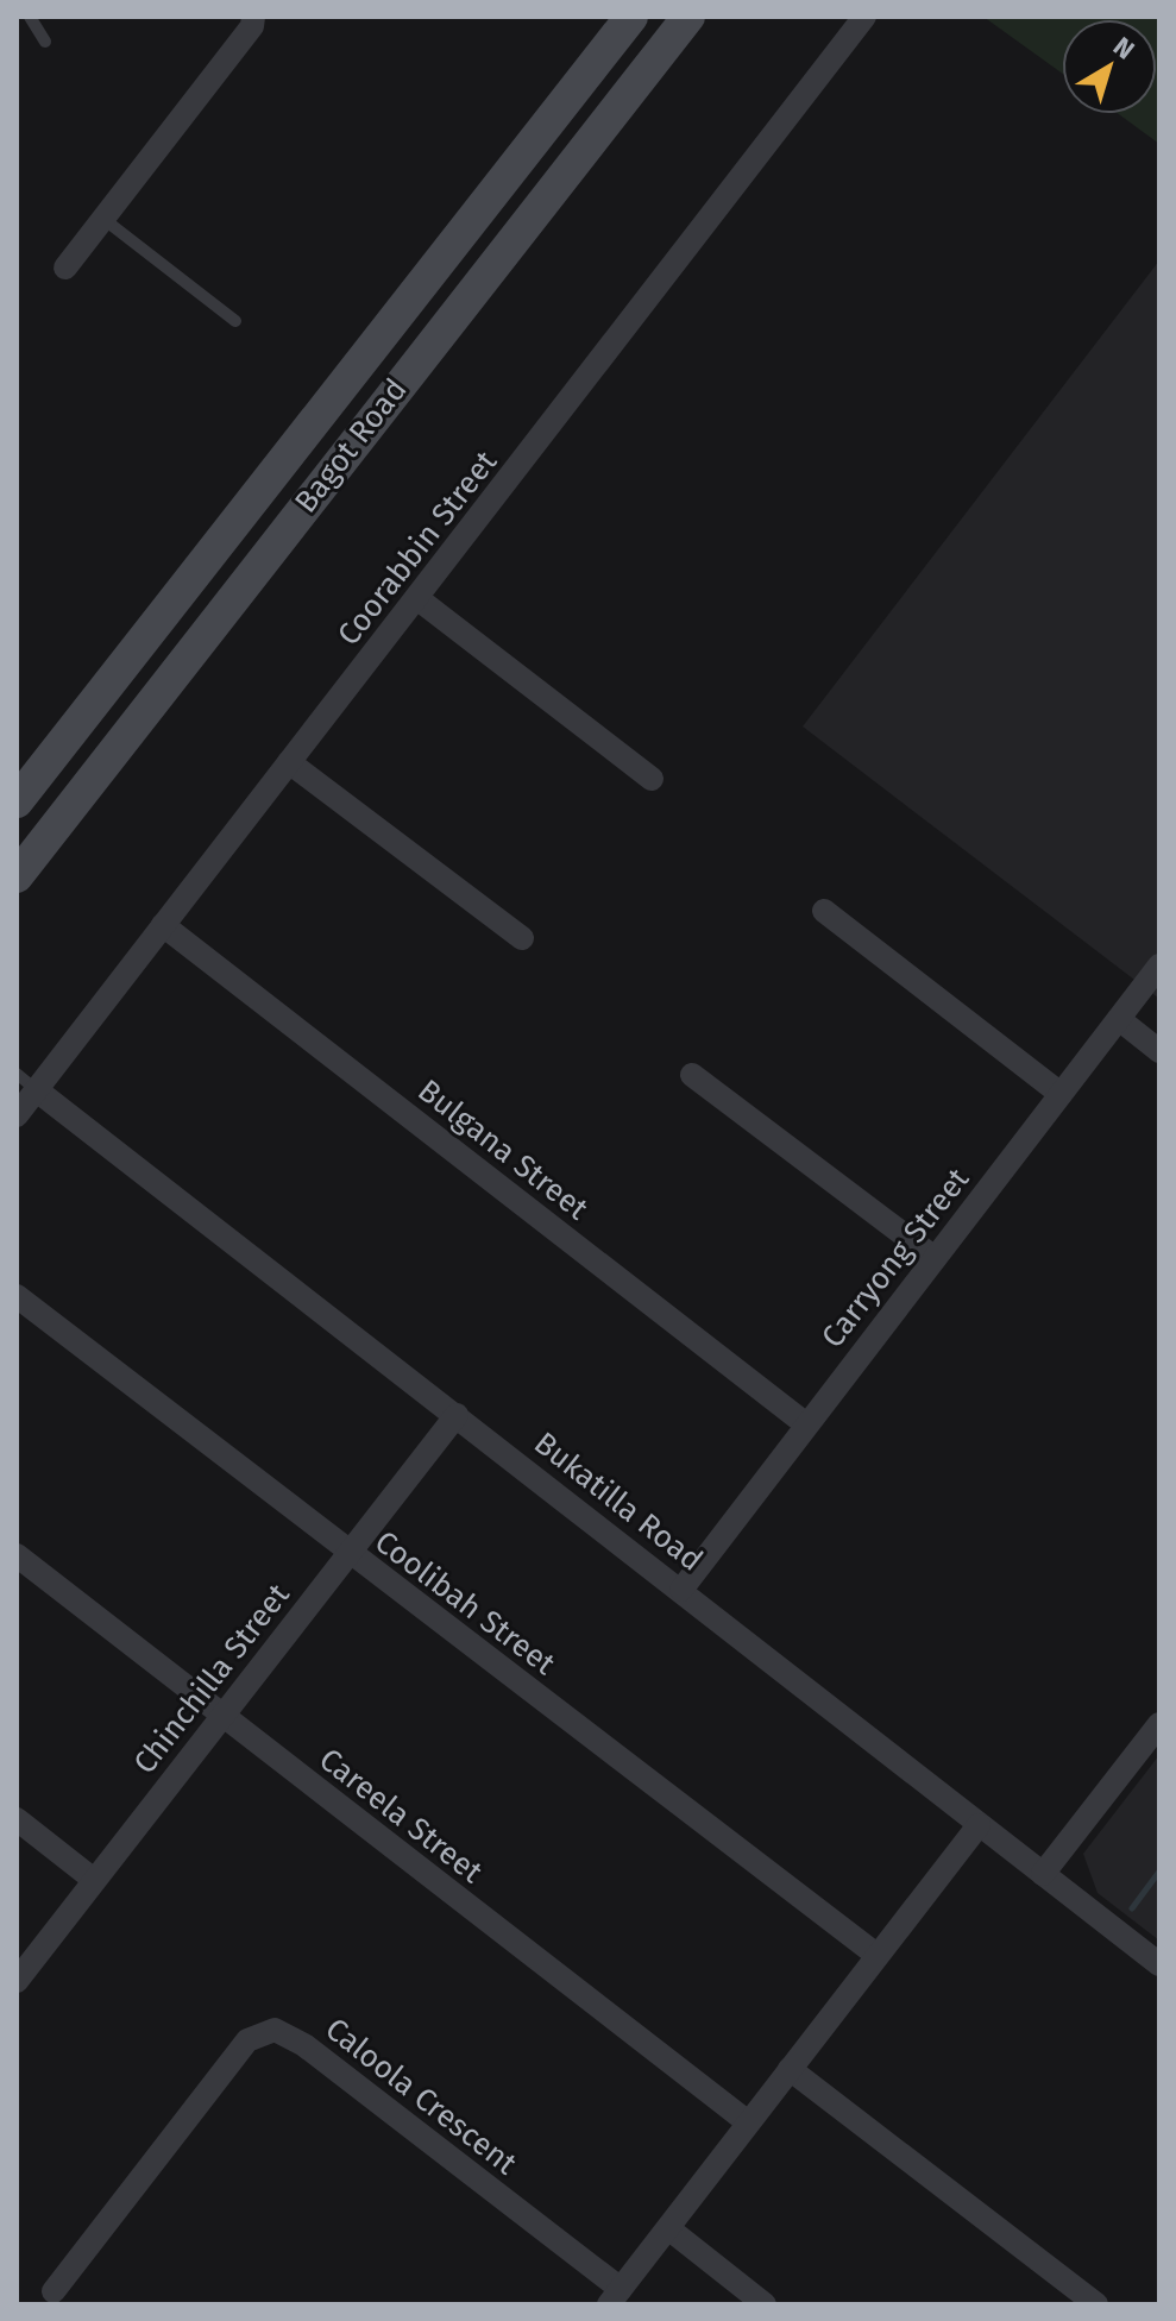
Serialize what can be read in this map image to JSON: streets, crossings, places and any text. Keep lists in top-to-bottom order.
{
  "streets": {
    "main road": ["Bagot Road"],
    "street": [
      "Coorabbin Street",
      "Bulgana Street",
      "Carryong Street",
      "Bukatilla Road",
      "Coolibah Street",
      "Chinchilla Street",
      "Careela Street",
      "Caloola Crescent"
    ]
  },
  "crossings": [
    ["Coorabbin Street", "Bulgana Street"],
    ["Coorabbin Street", "Bukatilla Road"],
    ["Bulgana Street", "Carryong Street"],
    ["Carryong Street", "Bukatilla Road"],
    ["Bukatilla Road", "Chinchilla Street"],
    ["Coolibah Street", "Chinchilla Street"],
    ["Chinchilla Street", "Careela Street"]
  ],
  "north": "top right"
}
